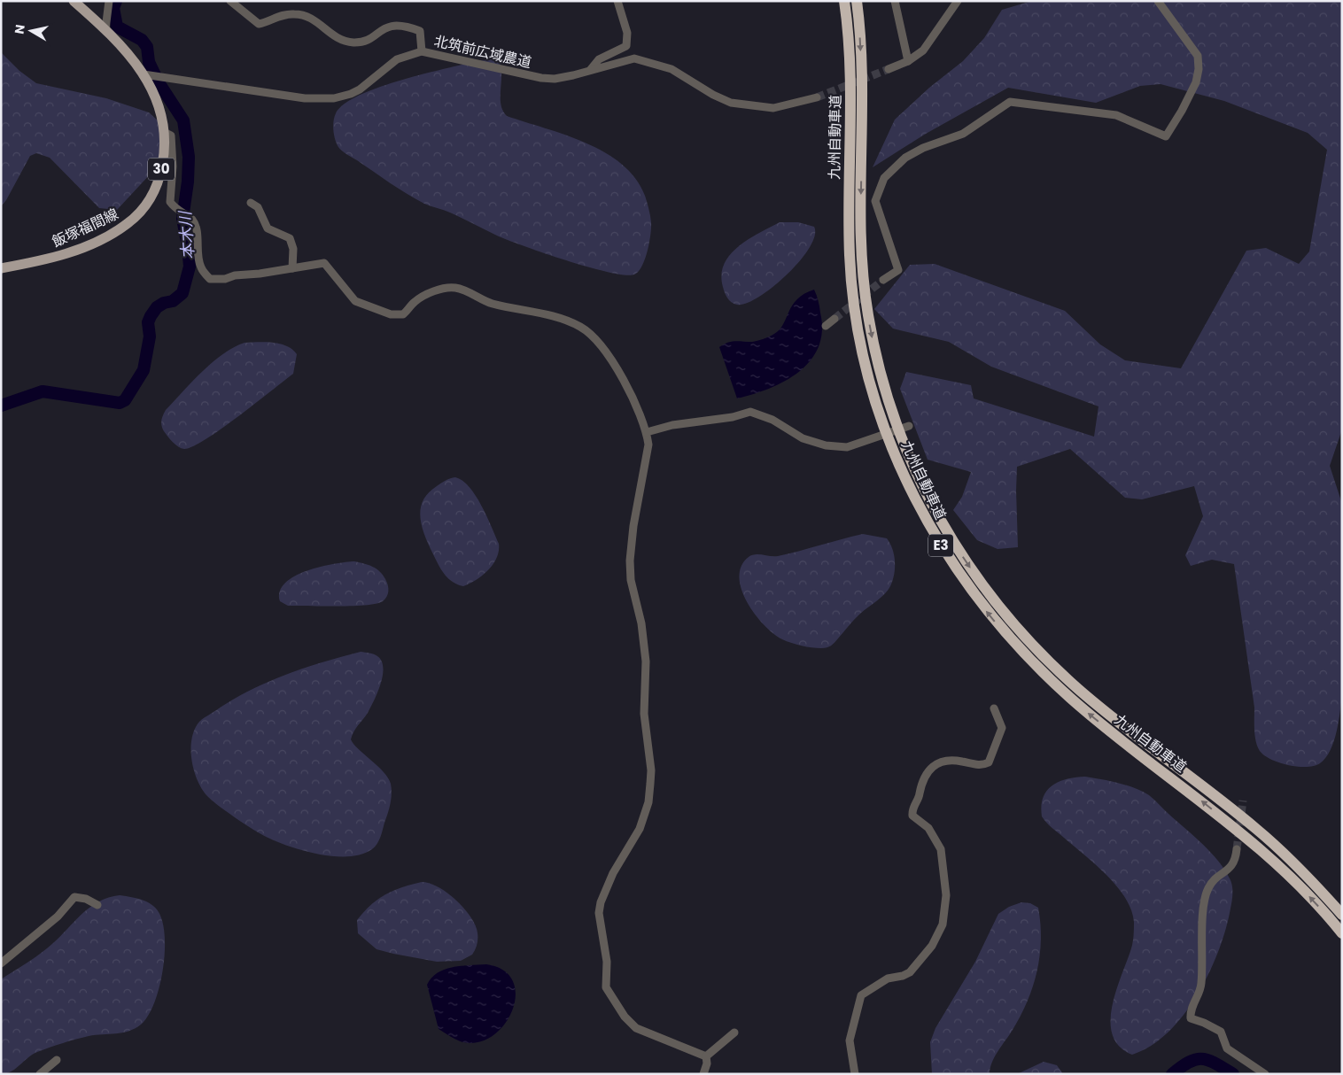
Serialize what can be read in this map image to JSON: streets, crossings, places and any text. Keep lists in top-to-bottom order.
{
  "streets": {
    "highway": ["九州自動車道", "E3"],
    "main road": ["30", "飯塚福間線"],
    "street": ["北筑前広域農道"]
  },
  "crossings": [
    ["北筑前広域農道", "飯塚福間線"]
  ],
  "water": ["本木川"],
  "north": "left"
}
